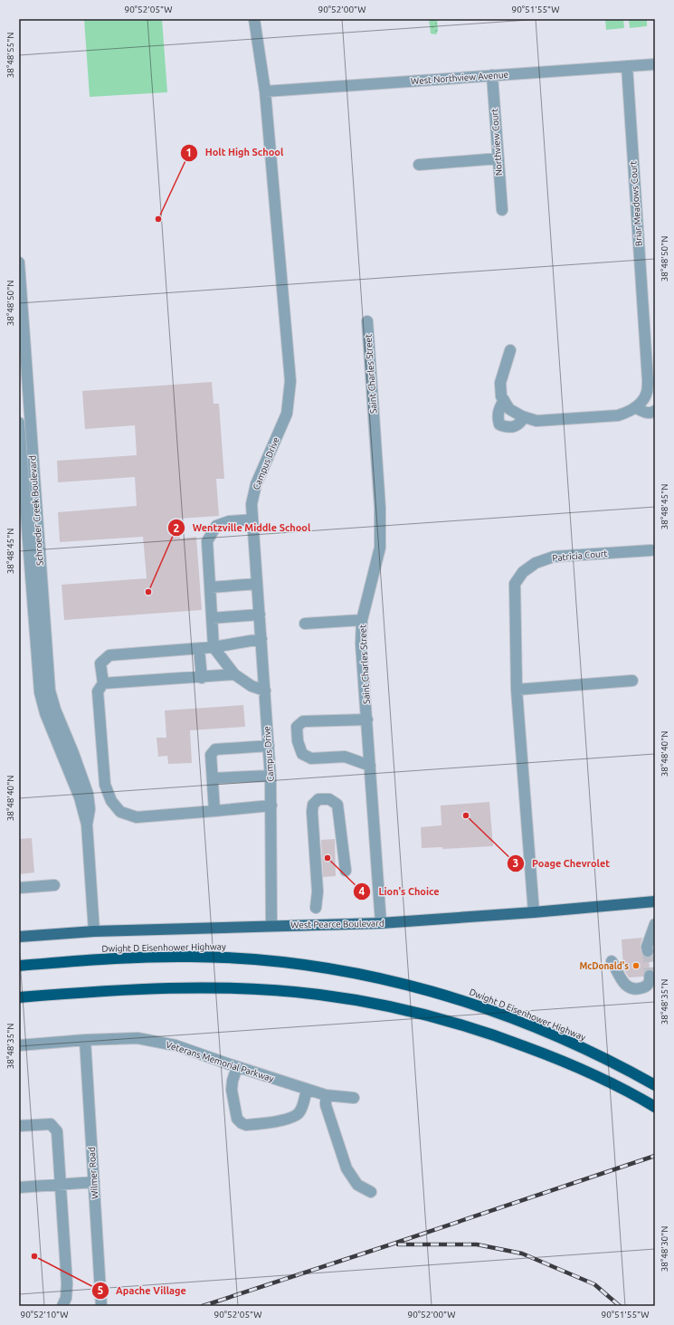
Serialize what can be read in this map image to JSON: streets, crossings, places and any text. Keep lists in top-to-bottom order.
{
  "streets": {
    "highway": ["Dwight D Eisenhower Highway"],
    "main road": ["West Pearce Boulevard"],
    "street": [
      "West Northview Avenue",
      "Northview Court",
      "Briar Meadows Court",
      "Saint Charles Street",
      "Campus Drive",
      "Schroeder Creek Boulevard",
      "Patricia Court",
      "Veterans Memorial Parkway",
      "Wilmer Road"
    ]
  },
  "crossings": [
    ["West Northview Avenue", "Northview Court"],
    ["West Northview Avenue", "Briar Meadows Court"],
    ["West Northview Avenue", "Campus Drive"],
    ["Saint Charles Street", "West Pearce Boulevard"],
    ["Campus Drive", "West Pearce Boulevard"],
    ["Schroeder Creek Boulevard", "West Pearce Boulevard"],
    ["Patricia Court", "West Pearce Boulevard"],
    ["Veterans Memorial Parkway", "Wilmer Road"]
  ],
  "places": [
    "Holt High School",
    "Wentzville Middle School",
    "Poage Chevrolet",
    "Lion's Choice",
    "McDonald's",
    "Apache Village"
  ],
  "coordinates": [
    "90°52'05\"W",
    "90°52'00\"W",
    "90°51'55\"W",
    "38°48'55\"N",
    "38°48'50\"N",
    "38°48'45\"N",
    "38°48'40\"N",
    "38°48'35\"N",
    "38°48'30\"N",
    "90°52'10\"W"
  ]
}
